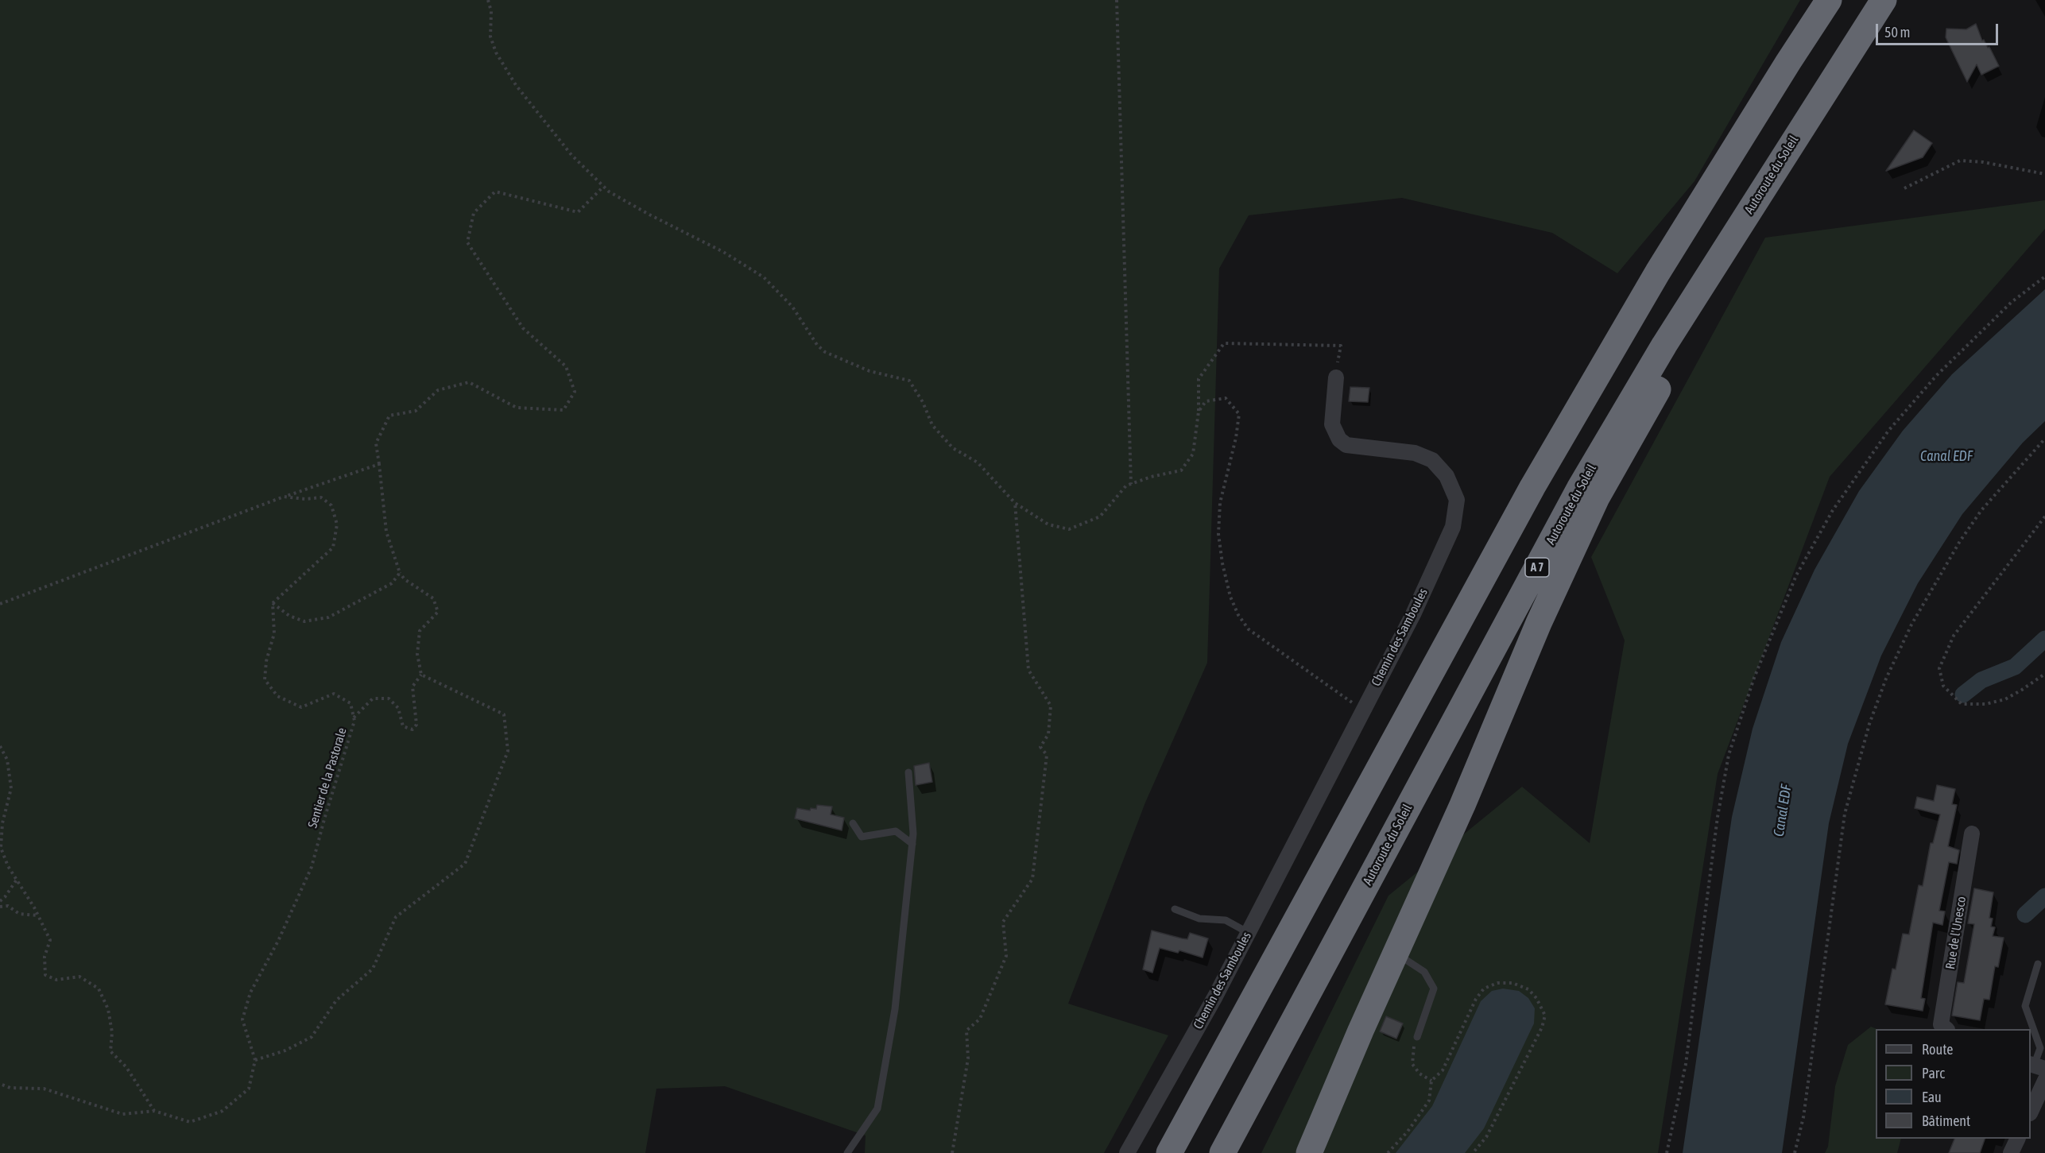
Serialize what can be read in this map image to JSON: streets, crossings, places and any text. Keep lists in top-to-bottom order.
{
  "streets": {
    "highway": ["Autoroute du Soleil", "A 7"],
    "street": ["Chemin des Samboules", "Rue de l'Unesco"],
    "path": ["Sentier de la Pastorale"]
  },
  "water": ["Canal EDF"],
  "legend": [
    "Route",
    "Parc",
    "Eau",
    "Bâtiment"
  ],
  "scale_bar": "50 m"
}
